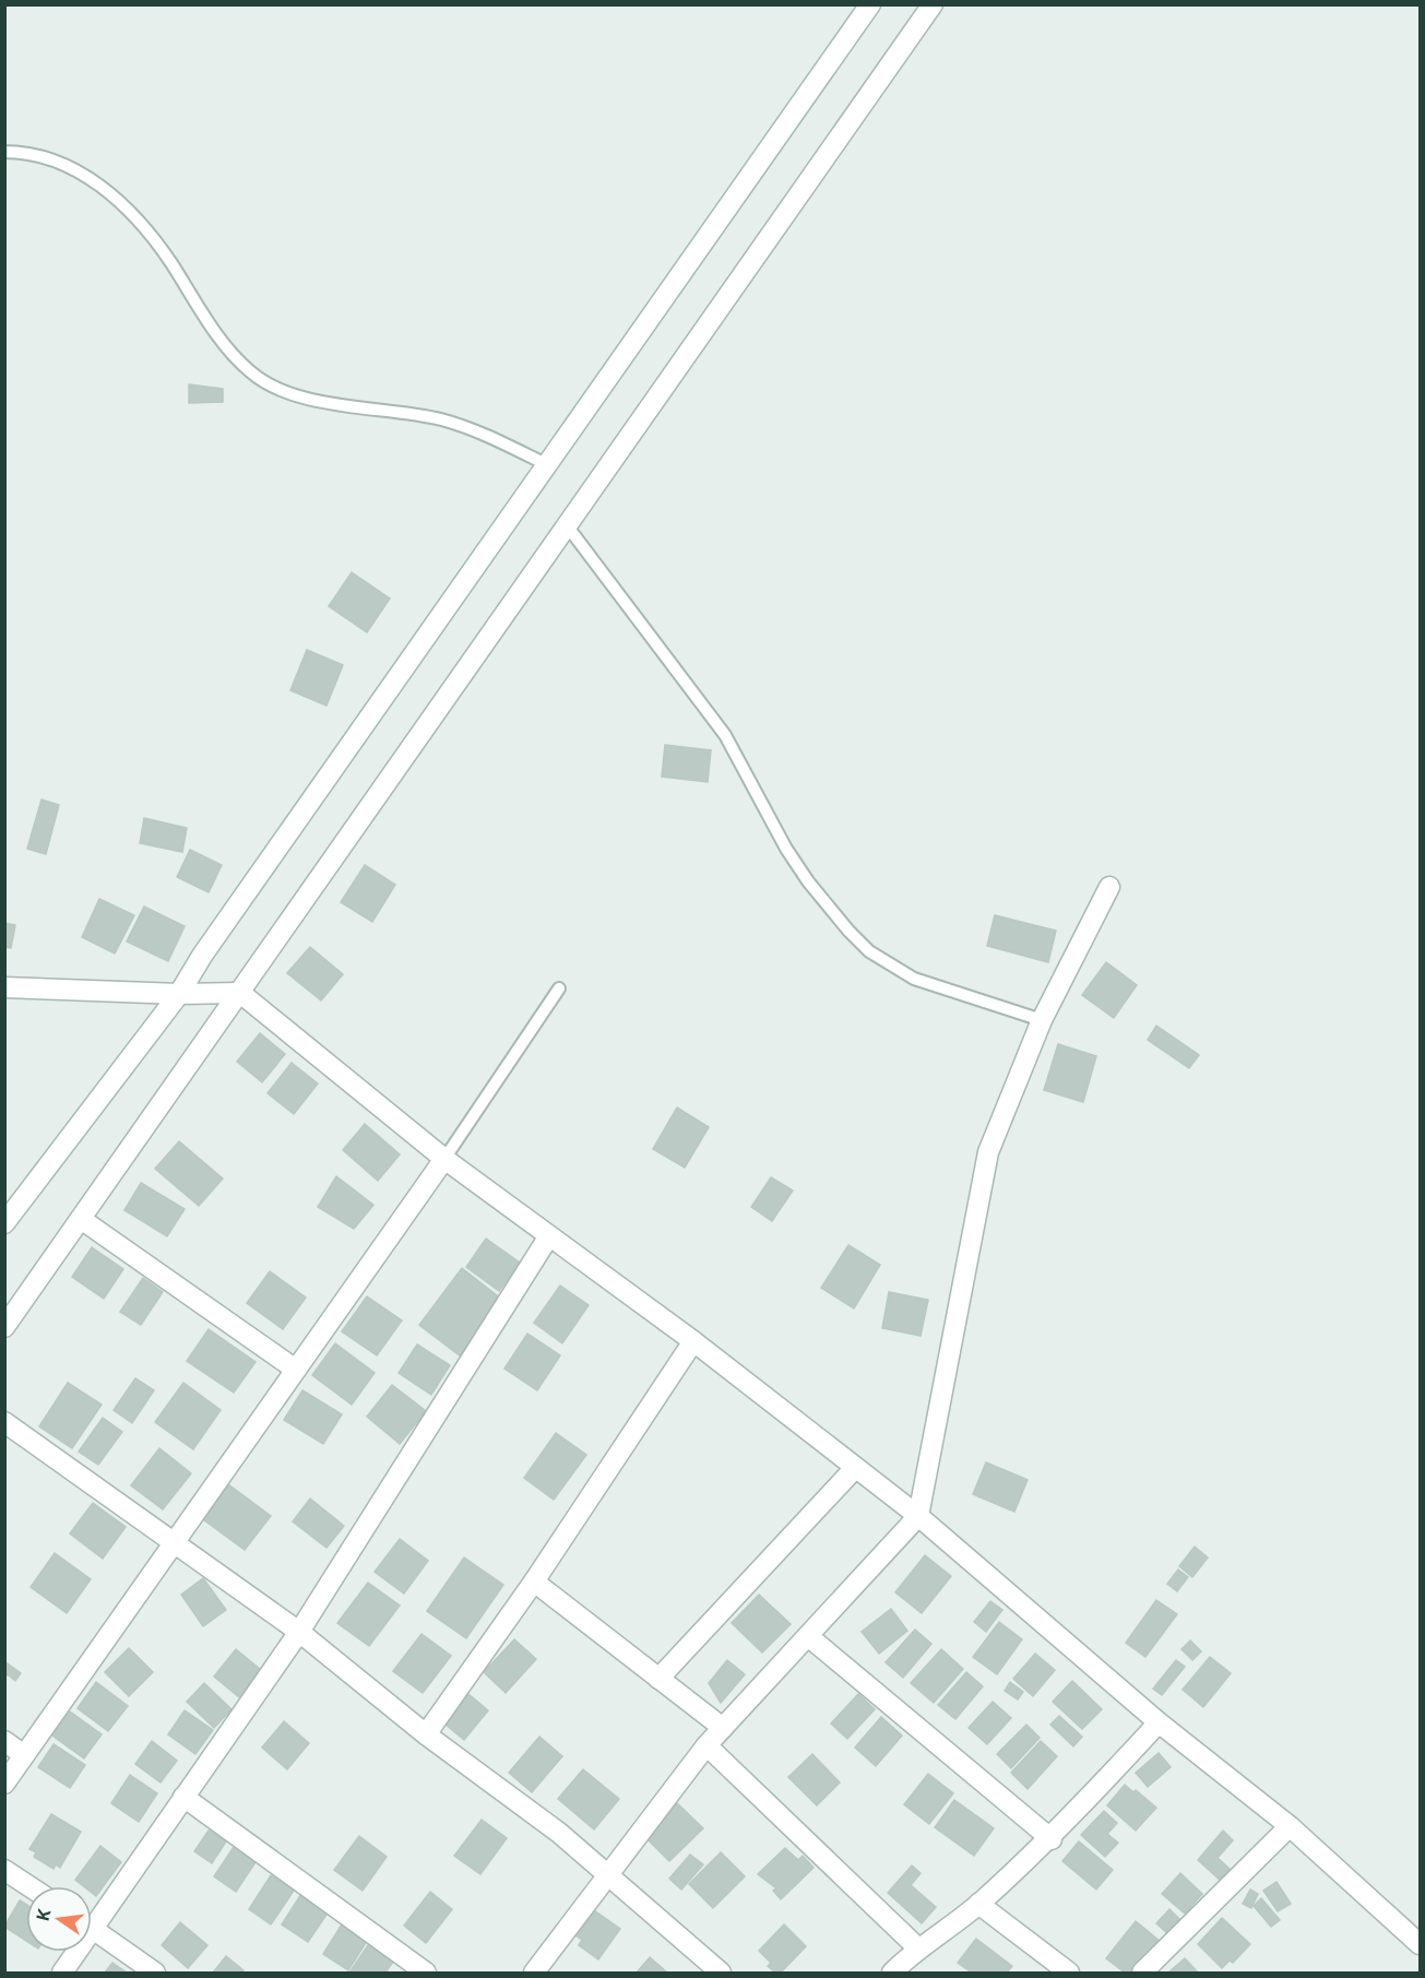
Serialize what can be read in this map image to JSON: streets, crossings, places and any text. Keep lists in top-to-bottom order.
{
  "north": "left"
}
